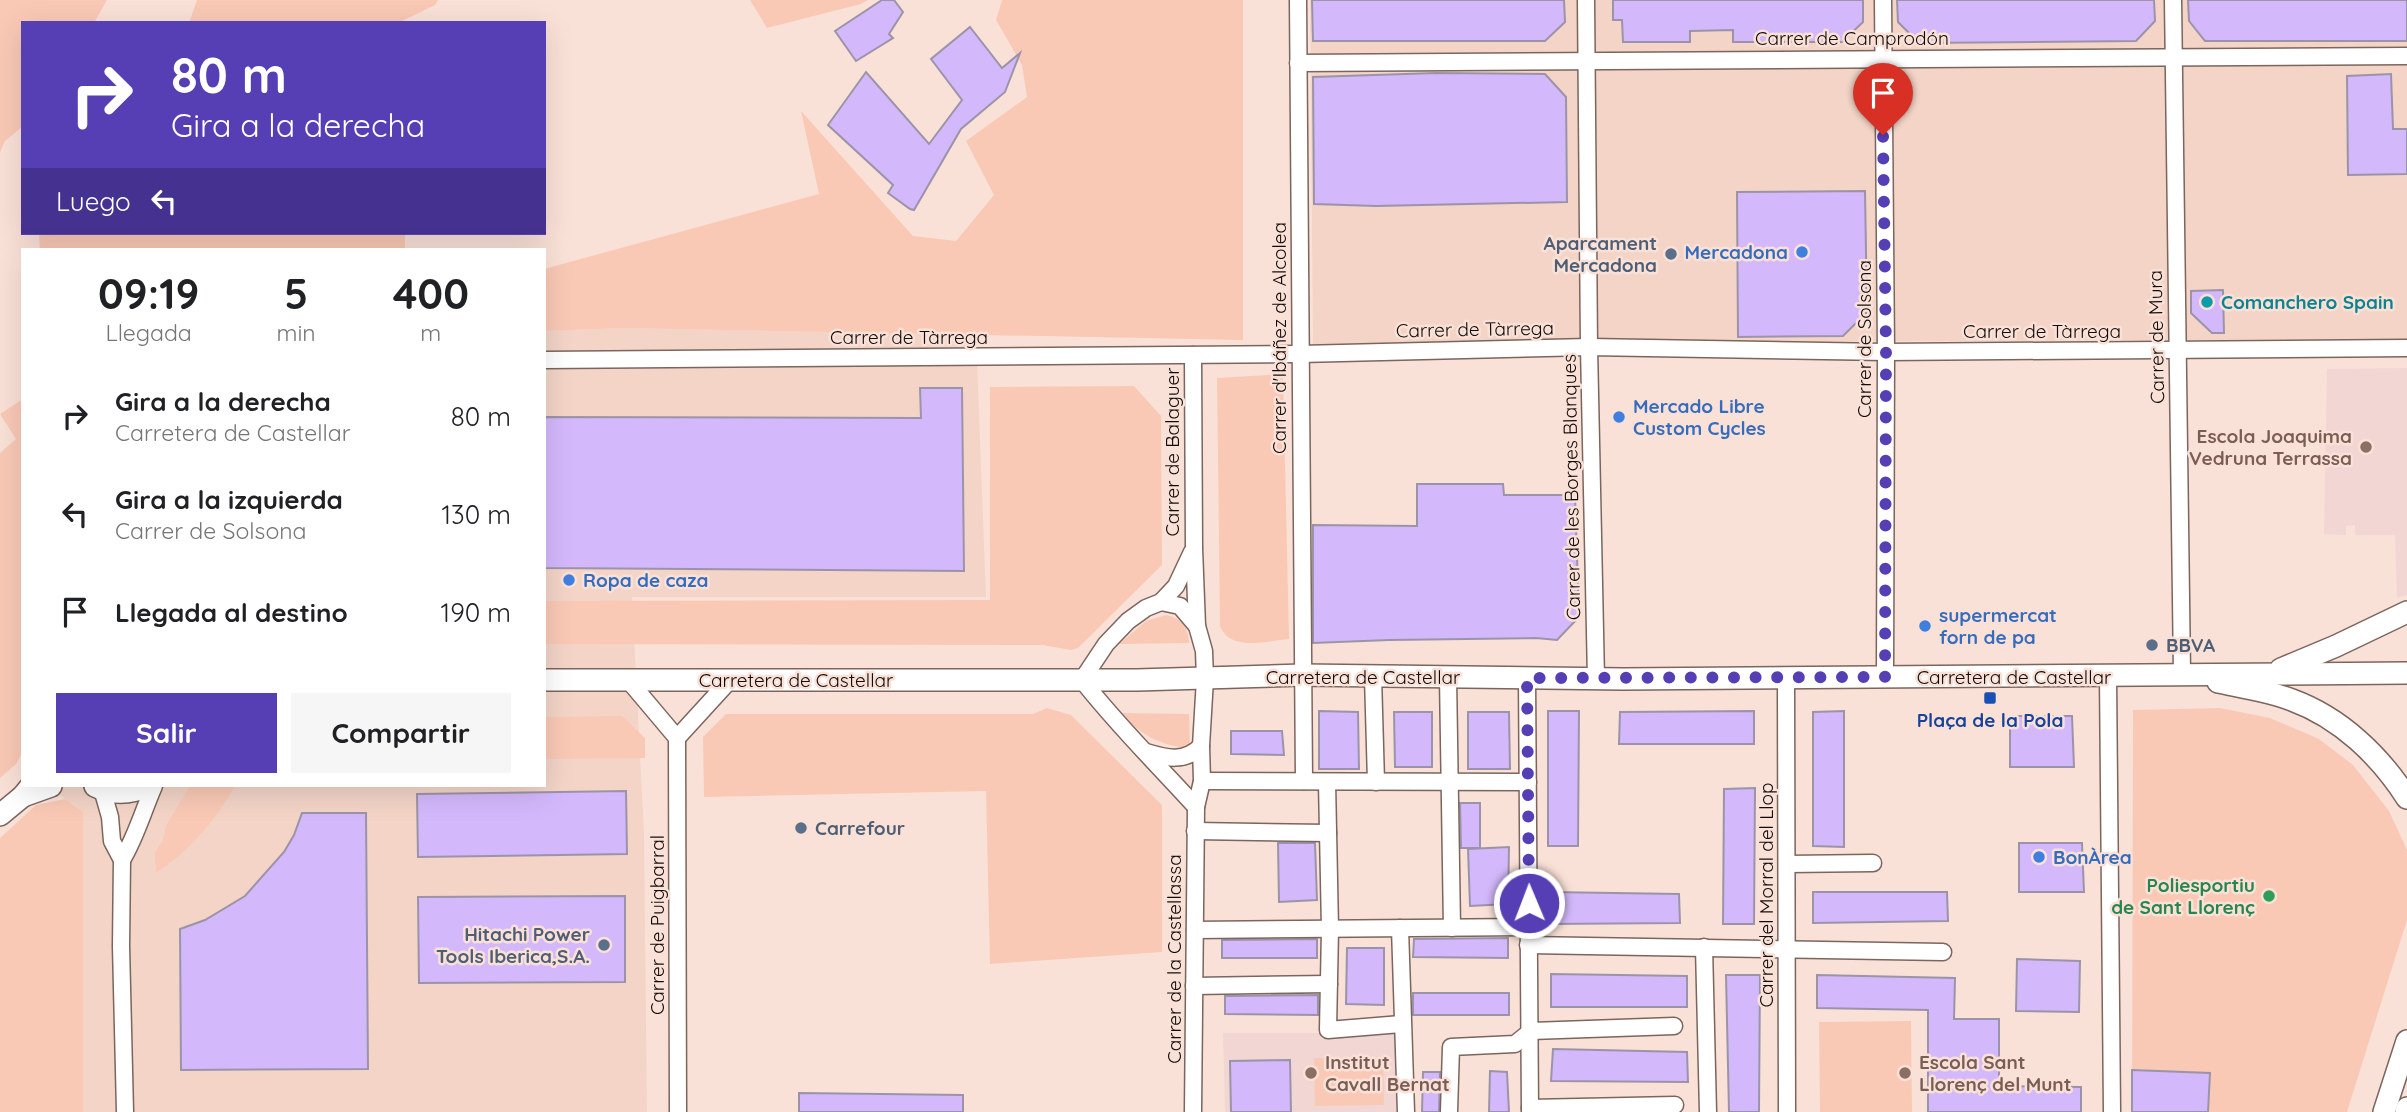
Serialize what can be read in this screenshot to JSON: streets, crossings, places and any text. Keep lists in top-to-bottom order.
{
  "streets": {
    "street": [
      "Carrer de Camprodón",
      "Carrer de Tàrrega",
      "Carrer de Mura",
      "Carrer d'Ibáñez de Alcolea",
      "Carrer de Solsona",
      "Carrer de Balaguer",
      "Carrer de les Borges Blanques",
      "Carretera de Castellar",
      "Carrer del Morral del Llop",
      "Carrer de Puigbarral",
      "Carrer de la Castellassa"
    ]
  },
  "crossings": [
    ["Carrer de Camprodón", "Carrer de Mura"],
    ["Carrer de Camprodón", "Carrer d'Ibáñez de Alcolea"],
    ["Carrer de Camprodón", "Carrer de Solsona"],
    ["Carrer de Camprodón", "Carrer de les Borges Blanques"],
    ["Carrer de Tàrrega", "Carrer de Mura"],
    ["Carrer de Tàrrega", "Carrer d'Ibáñez de Alcolea"],
    ["Carrer de Tàrrega", "Carrer de Solsona"],
    ["Carrer de Tàrrega", "Carrer de Balaguer"],
    ["Carrer de Tàrrega", "Carrer de les Borges Blanques"],
    ["Carrer de Mura", "Carretera de Castellar"],
    ["Carrer d'Ibáñez de Alcolea", "Carretera de Castellar"],
    ["Carrer de Solsona", "Carretera de Castellar"],
    ["Carrer de Balaguer", "Carretera de Castellar"],
    ["Carrer de Balaguer", "Carrer de la Castellassa"],
    ["Carrer de les Borges Blanques", "Carretera de Castellar"],
    ["Carretera de Castellar", "Carrer del Morral del Llop"],
    ["Carretera de Castellar", "Carrer de la Castellassa"]
  ],
  "places": {
    "other": [
      "Mercadona",
      "Aparcament Mercadona",
      "Comanchero Spain",
      "Mercado Libre Custom Cycles",
      "Escola Joaquima Vedruna Terrassa",
      "Ropa de caza",
      "supermercat forn de pa",
      "BBVA",
      "Carrefour",
      "BonÀrea",
      "Poliesportiu de Sant Llorenç",
      "Hitachi Power Tools Iberica,S.A.",
      "Institut Cavall Bernat",
      "Escola Sant Llorenç del Munt"
    ],
    "transit": ["Plaça de la Pola"]
  },
  "page": {
    "turn": ["80 m", "Gira a la derecha"],
    "then": "Luego",
    "eta": [
      "09:19",
      "Llegada",
      "5",
      "min",
      "400",
      "m"
    ],
    "list": [
      {
        "name": "Gira a la derecha",
        "note": "Carretera de Castellar",
        "value": "80 m"
      },
      {
        "name": "Gira a la izquierda",
        "note": "Carrer de Solsona",
        "value": "130 m"
      },
      {
        "name": "Llegada al destino",
        "value": "190 m"
      }
    ],
    "buttons": ["Salir", "Compartir"]
  }
}
